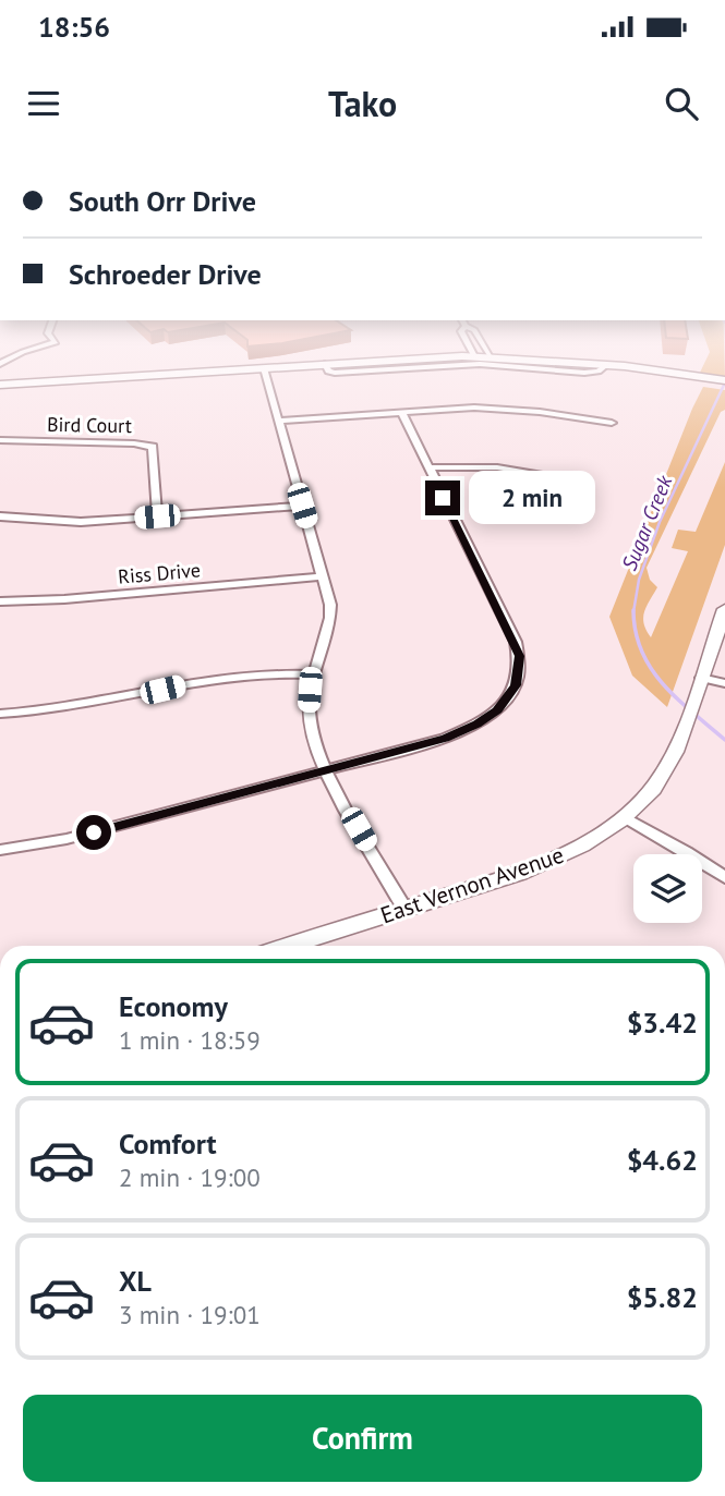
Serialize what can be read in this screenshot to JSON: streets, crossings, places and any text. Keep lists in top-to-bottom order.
{
  "streets": {
    "main road": ["East Vernon Avenue"],
    "street": ["Bird Court", "Riss Drive"]
  },
  "water": ["Sugar Creek"],
  "page": {
    "status": "18:56",
    "header": "Tako",
    "banner": ["South Orr Drive", "Schroeder Drive"],
    "bubble": "2 min",
    "list": [
      {
        "name": "Economy",
        "note": "1 min · 18:59",
        "value": "$3.42"
      },
      {
        "name": "Comfort",
        "note": "2 min · 19:00",
        "value": "$4.62"
      },
      {
        "name": "XL",
        "note": "3 min · 19:01",
        "value": "$5.82"
      }
    ],
    "buttons": "Confirm"
  }
}
